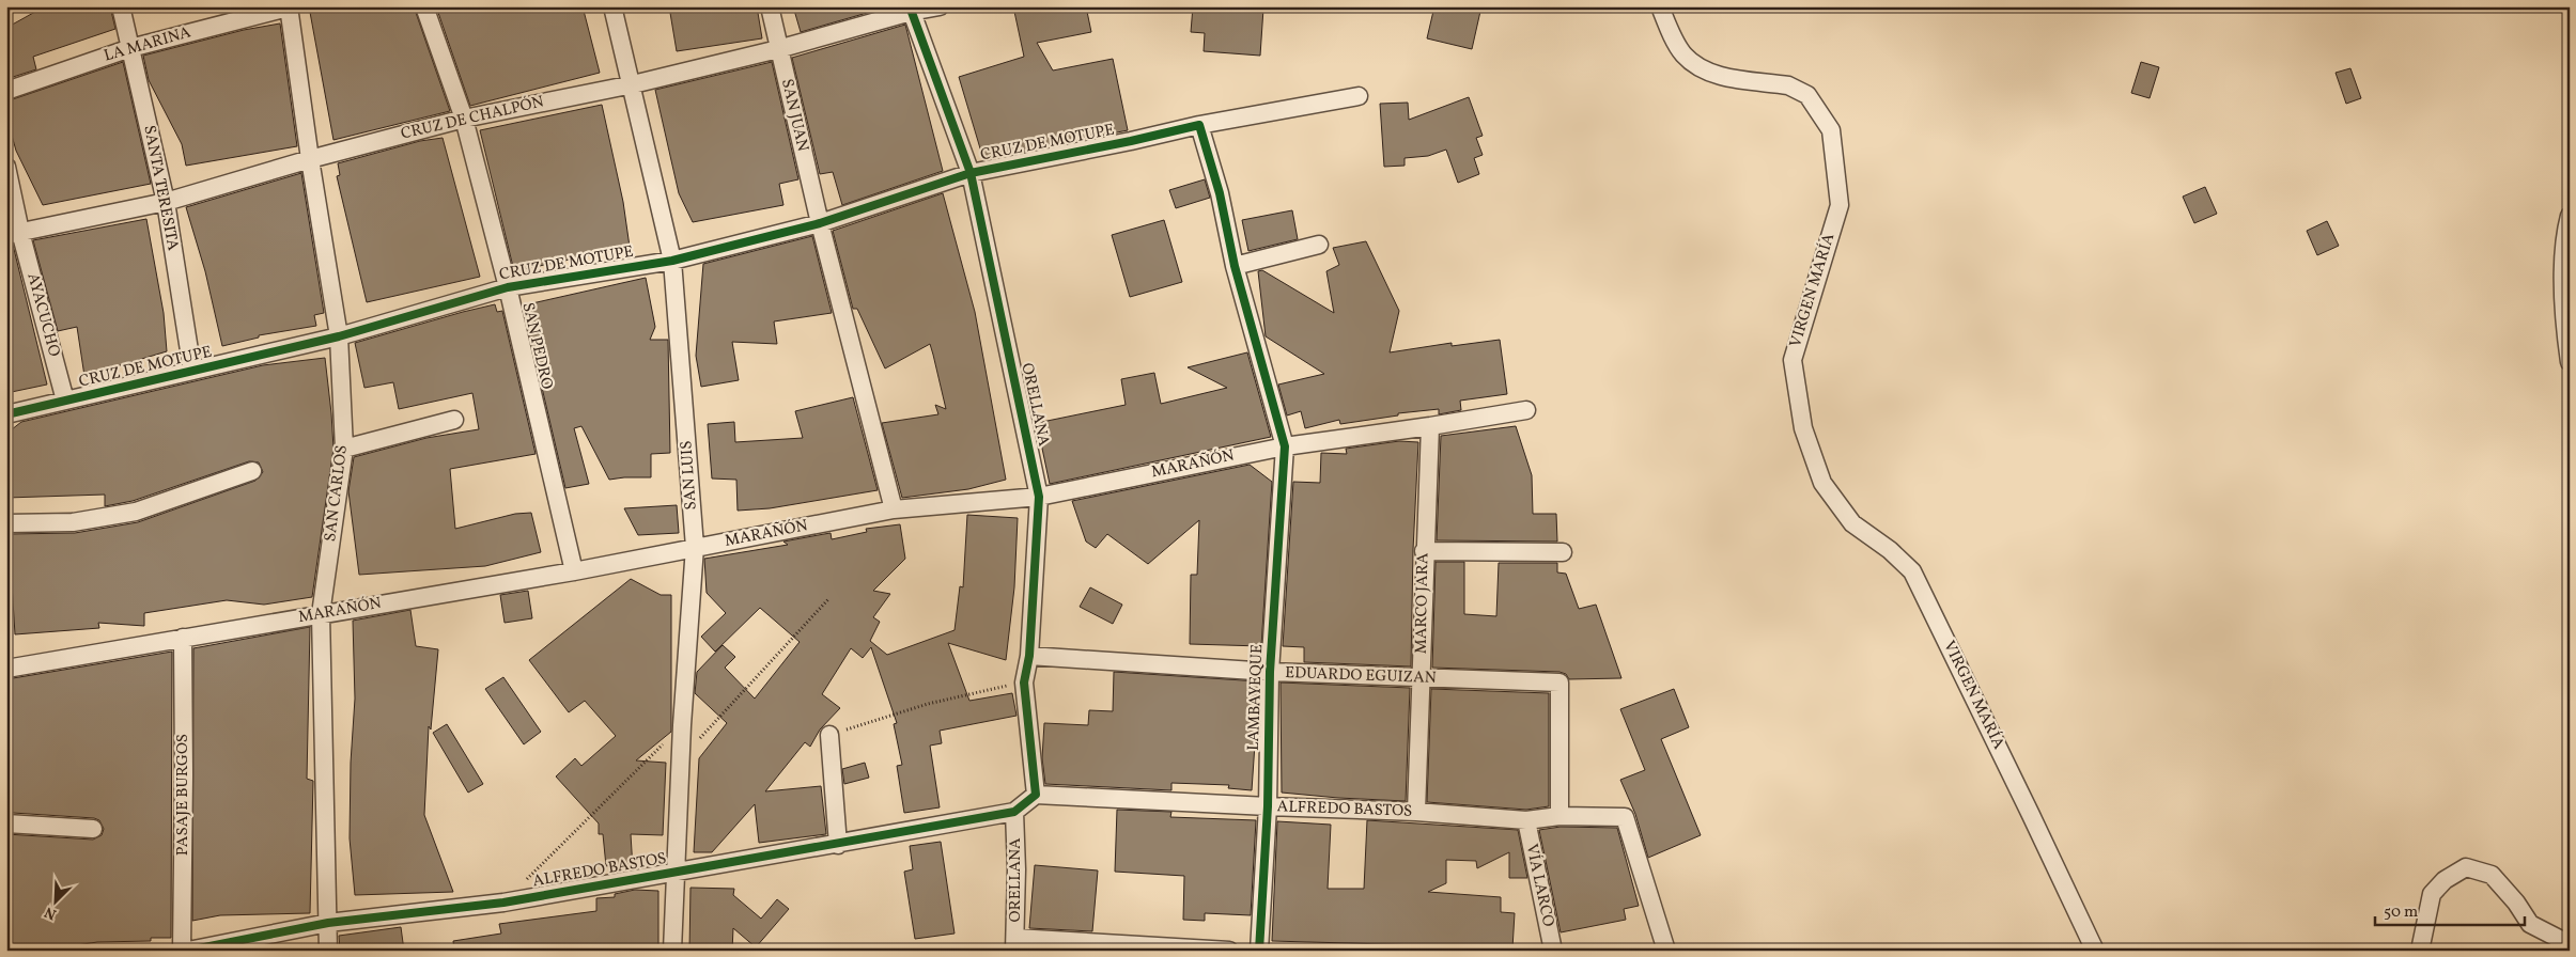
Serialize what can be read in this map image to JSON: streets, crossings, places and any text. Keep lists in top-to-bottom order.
{
  "streets": {
    "street": [
      "LA MARINA",
      "SAN JUAN",
      "CRUZ DE CHALPÓN",
      "CRUZ DE MOTUPE",
      "SANTA TERESITA",
      "VIRGEN MARÍA",
      "AYACUCHO",
      "SAN PEDRO",
      "ORELLANA",
      "MARAÑÓN",
      "SAN LUIS",
      "SAN CARLOS",
      "MARCO JARA",
      "EDUARDO EGUIZAN",
      "LAMBAYEQUE",
      "PASAJE BURGOS",
      "ALFREDO BASTOS",
      "VÍA LARCO"
    ]
  },
  "crossings": [
    ["LA MARINA", "SANTA TERESITA"],
    ["LA MARINA", "SAN CARLOS"],
    ["SAN JUAN", "CRUZ DE CHALPÓN"],
    ["SAN JUAN", "CRUZ DE MOTUPE"],
    ["SAN JUAN", "MARAÑÓN"],
    ["CRUZ DE CHALPÓN", "SANTA TERESITA"],
    ["CRUZ DE CHALPÓN", "AYACUCHO"],
    ["CRUZ DE CHALPÓN", "SAN PEDRO"],
    ["CRUZ DE CHALPÓN", "ORELLANA"],
    ["CRUZ DE CHALPÓN", "SAN LUIS"],
    ["CRUZ DE CHALPÓN", "SAN CARLOS"],
    ["CRUZ DE MOTUPE", "SANTA TERESITA"],
    ["CRUZ DE MOTUPE", "AYACUCHO"],
    ["CRUZ DE MOTUPE", "SAN PEDRO"],
    ["CRUZ DE MOTUPE", "ORELLANA"],
    ["CRUZ DE MOTUPE", "SAN LUIS"],
    ["CRUZ DE MOTUPE", "SAN CARLOS"],
    ["CRUZ DE MOTUPE", "LAMBAYEQUE"],
    ["SAN PEDRO", "MARAÑÓN"],
    ["ORELLANA", "MARAÑÓN"],
    ["ORELLANA", "EDUARDO EGUIZAN"],
    ["ORELLANA", "ALFREDO BASTOS"],
    ["MARAÑÓN", "SAN LUIS"],
    ["MARAÑÓN", "SAN CARLOS"],
    ["MARAÑÓN", "MARCO JARA"],
    ["MARAÑÓN", "LAMBAYEQUE"],
    ["MARAÑÓN", "PASAJE BURGOS"],
    ["SAN LUIS", "ALFREDO BASTOS"],
    ["SAN CARLOS", "ALFREDO BASTOS"],
    ["MARCO JARA", "EDUARDO EGUIZAN"],
    ["MARCO JARA", "ALFREDO BASTOS"],
    ["EDUARDO EGUIZAN", "LAMBAYEQUE"],
    ["EDUARDO EGUIZAN", "ALFREDO BASTOS"],
    ["LAMBAYEQUE", "ALFREDO BASTOS"],
    ["ALFREDO BASTOS", "VÍA LARCO"]
  ],
  "scale_bar": "50 m",
  "north": "bottom left"
}
